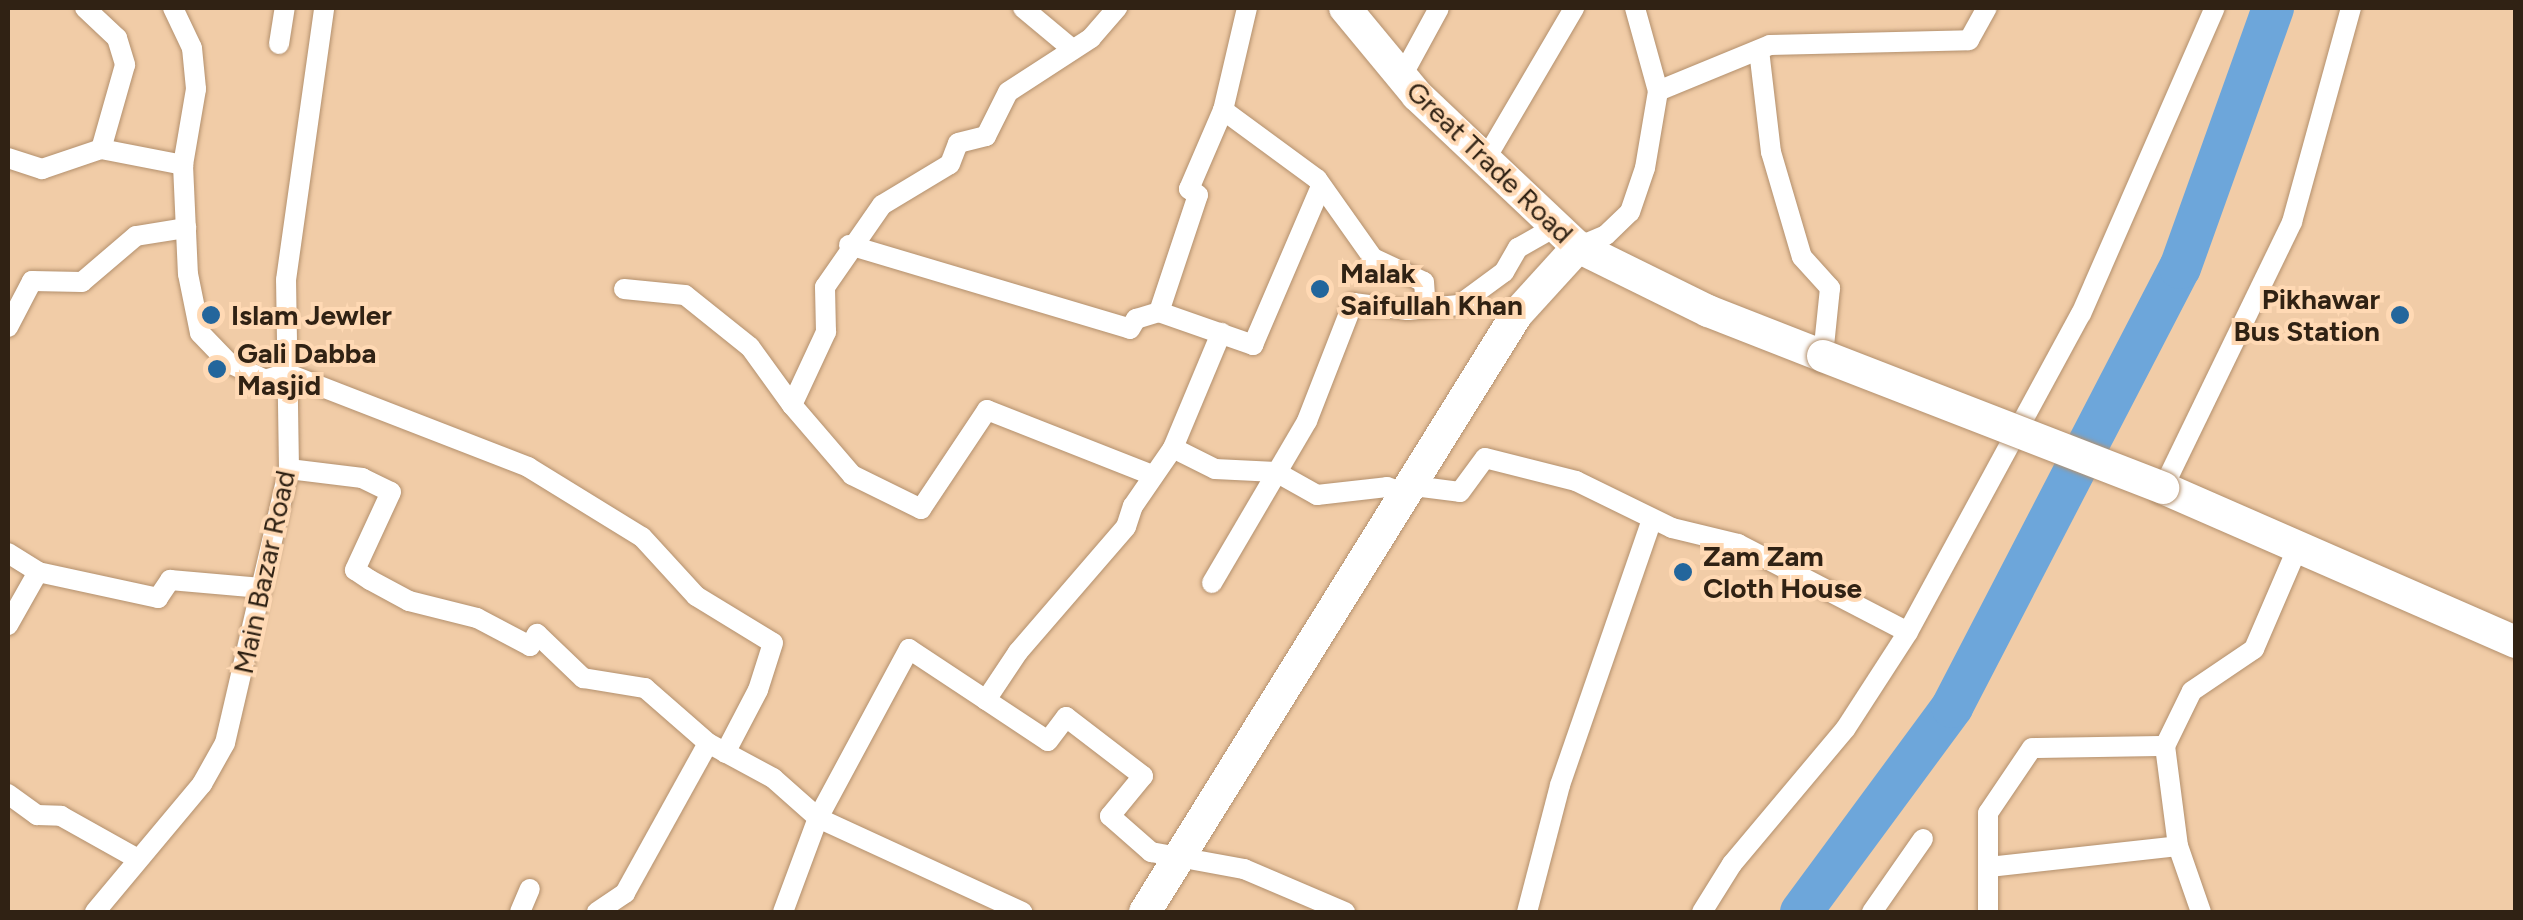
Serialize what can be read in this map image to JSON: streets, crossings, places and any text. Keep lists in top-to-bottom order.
{
  "streets": {
    "main road": ["Great Trade Road"],
    "street": ["Main Bazar Road"]
  },
  "places": [
    "Malak Saifullah Khan",
    "Islam Jewler",
    "Pikhawar Bus Station",
    "Gali Dabba Masjid",
    "Zam Zam Cloth House"
  ]
}
